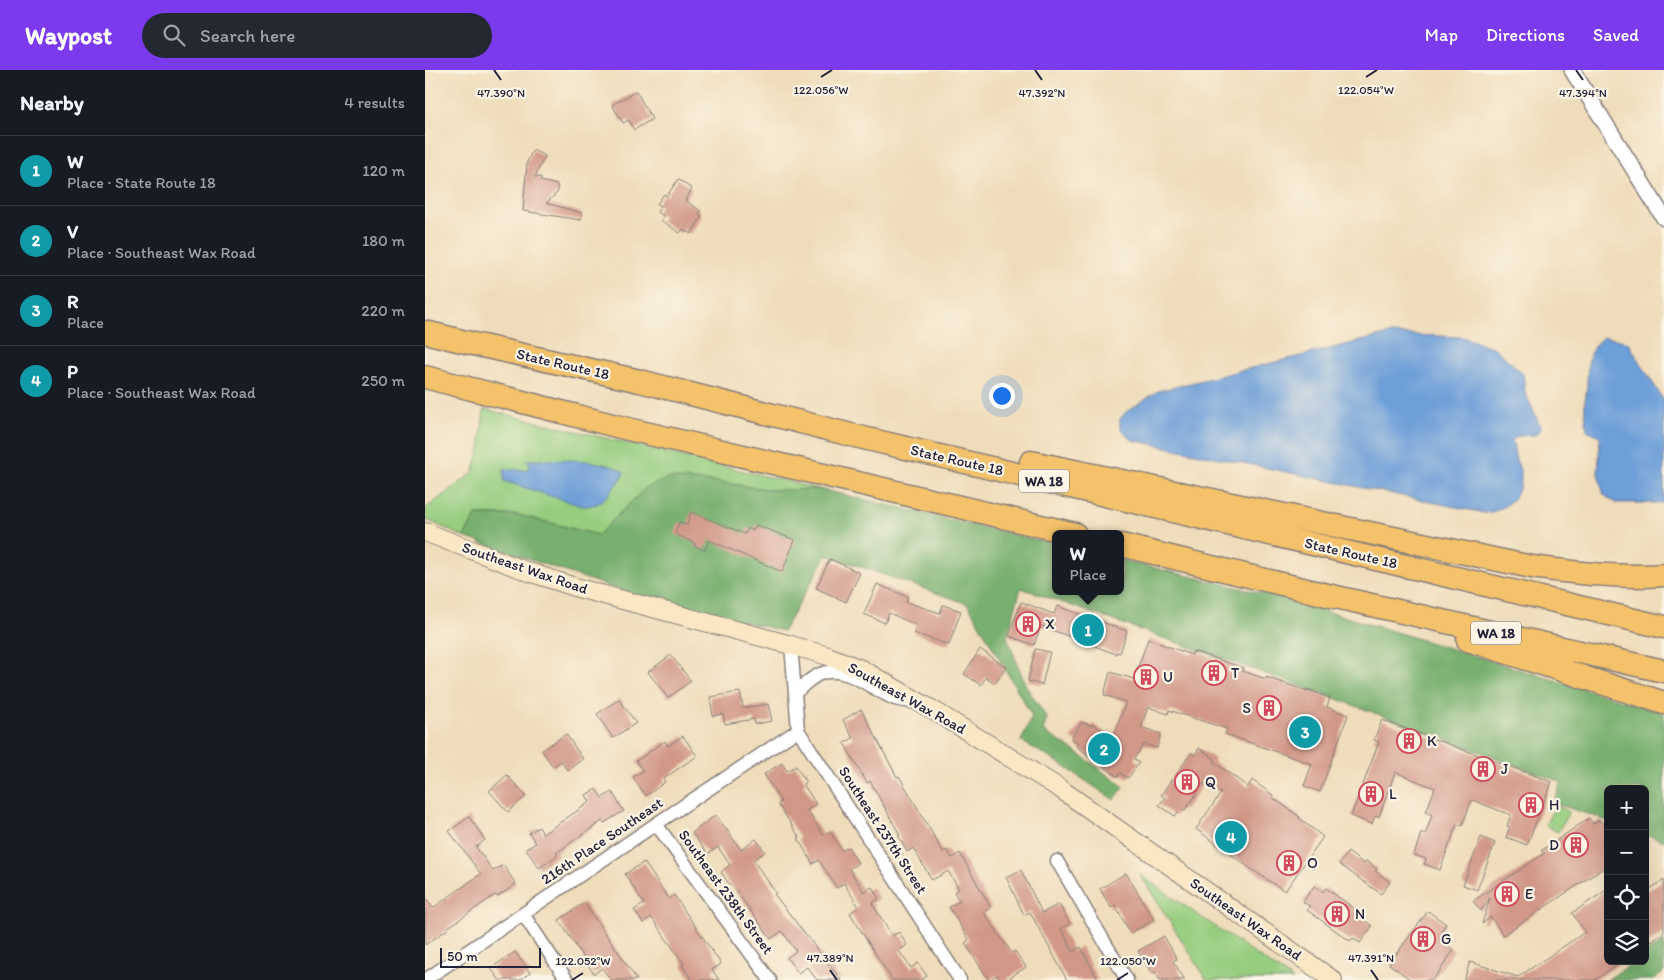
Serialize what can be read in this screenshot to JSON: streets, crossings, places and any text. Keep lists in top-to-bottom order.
{
  "streets": {
    "highway": ["State Route 18", "WA 18"],
    "main road": ["Southeast Wax Road"],
    "street": ["Southeast 237th Street", "216th Place Southeast", "Southeast 238th Street"]
  },
  "crossings": [
    ["Southeast Wax Road", "Southeast 237th Street"],
    ["Southeast 237th Street", "216th Place Southeast"],
    ["216th Place Southeast", "Southeast 238th Street"]
  ],
  "places": {
    "building": [
      "X",
      "T",
      "U",
      "S",
      "K",
      "J",
      "Q",
      "L",
      "H",
      "D",
      "O",
      "E",
      "N",
      "G"
    ]
  },
  "scale_bar": "50 m",
  "page": {
    "header": "Waypost",
    "search": "Search here",
    "nav": ["Map", "Directions", "Saved"],
    "heading": ["Nearby", "4 results"],
    "list": [
      {
        "mark": "1",
        "name": "W",
        "note": "Place · State Route 18",
        "value": "120 m"
      },
      {
        "mark": "2",
        "name": "V",
        "note": "Place · Southeast Wax Road",
        "value": "180 m"
      },
      {
        "mark": "3",
        "name": "R",
        "note": "Place",
        "value": "220 m"
      },
      {
        "mark": "4",
        "name": "P",
        "note": "Place · Southeast Wax Road",
        "value": "250 m"
      }
    ],
    "popup": ["W", "Place"],
    "pins": [
      "1",
      "3",
      "2",
      "4"
    ],
    "map_buttons": ["+", "−"],
    "scale": "50 m"
  },
  "coordinates": [
    "122.056°W",
    "122.054°W",
    "47.390°N",
    "47.392°N",
    "47.394°N",
    "47.389°N",
    "47.391°N",
    "122.052°W",
    "122.050°W"
  ]
}
